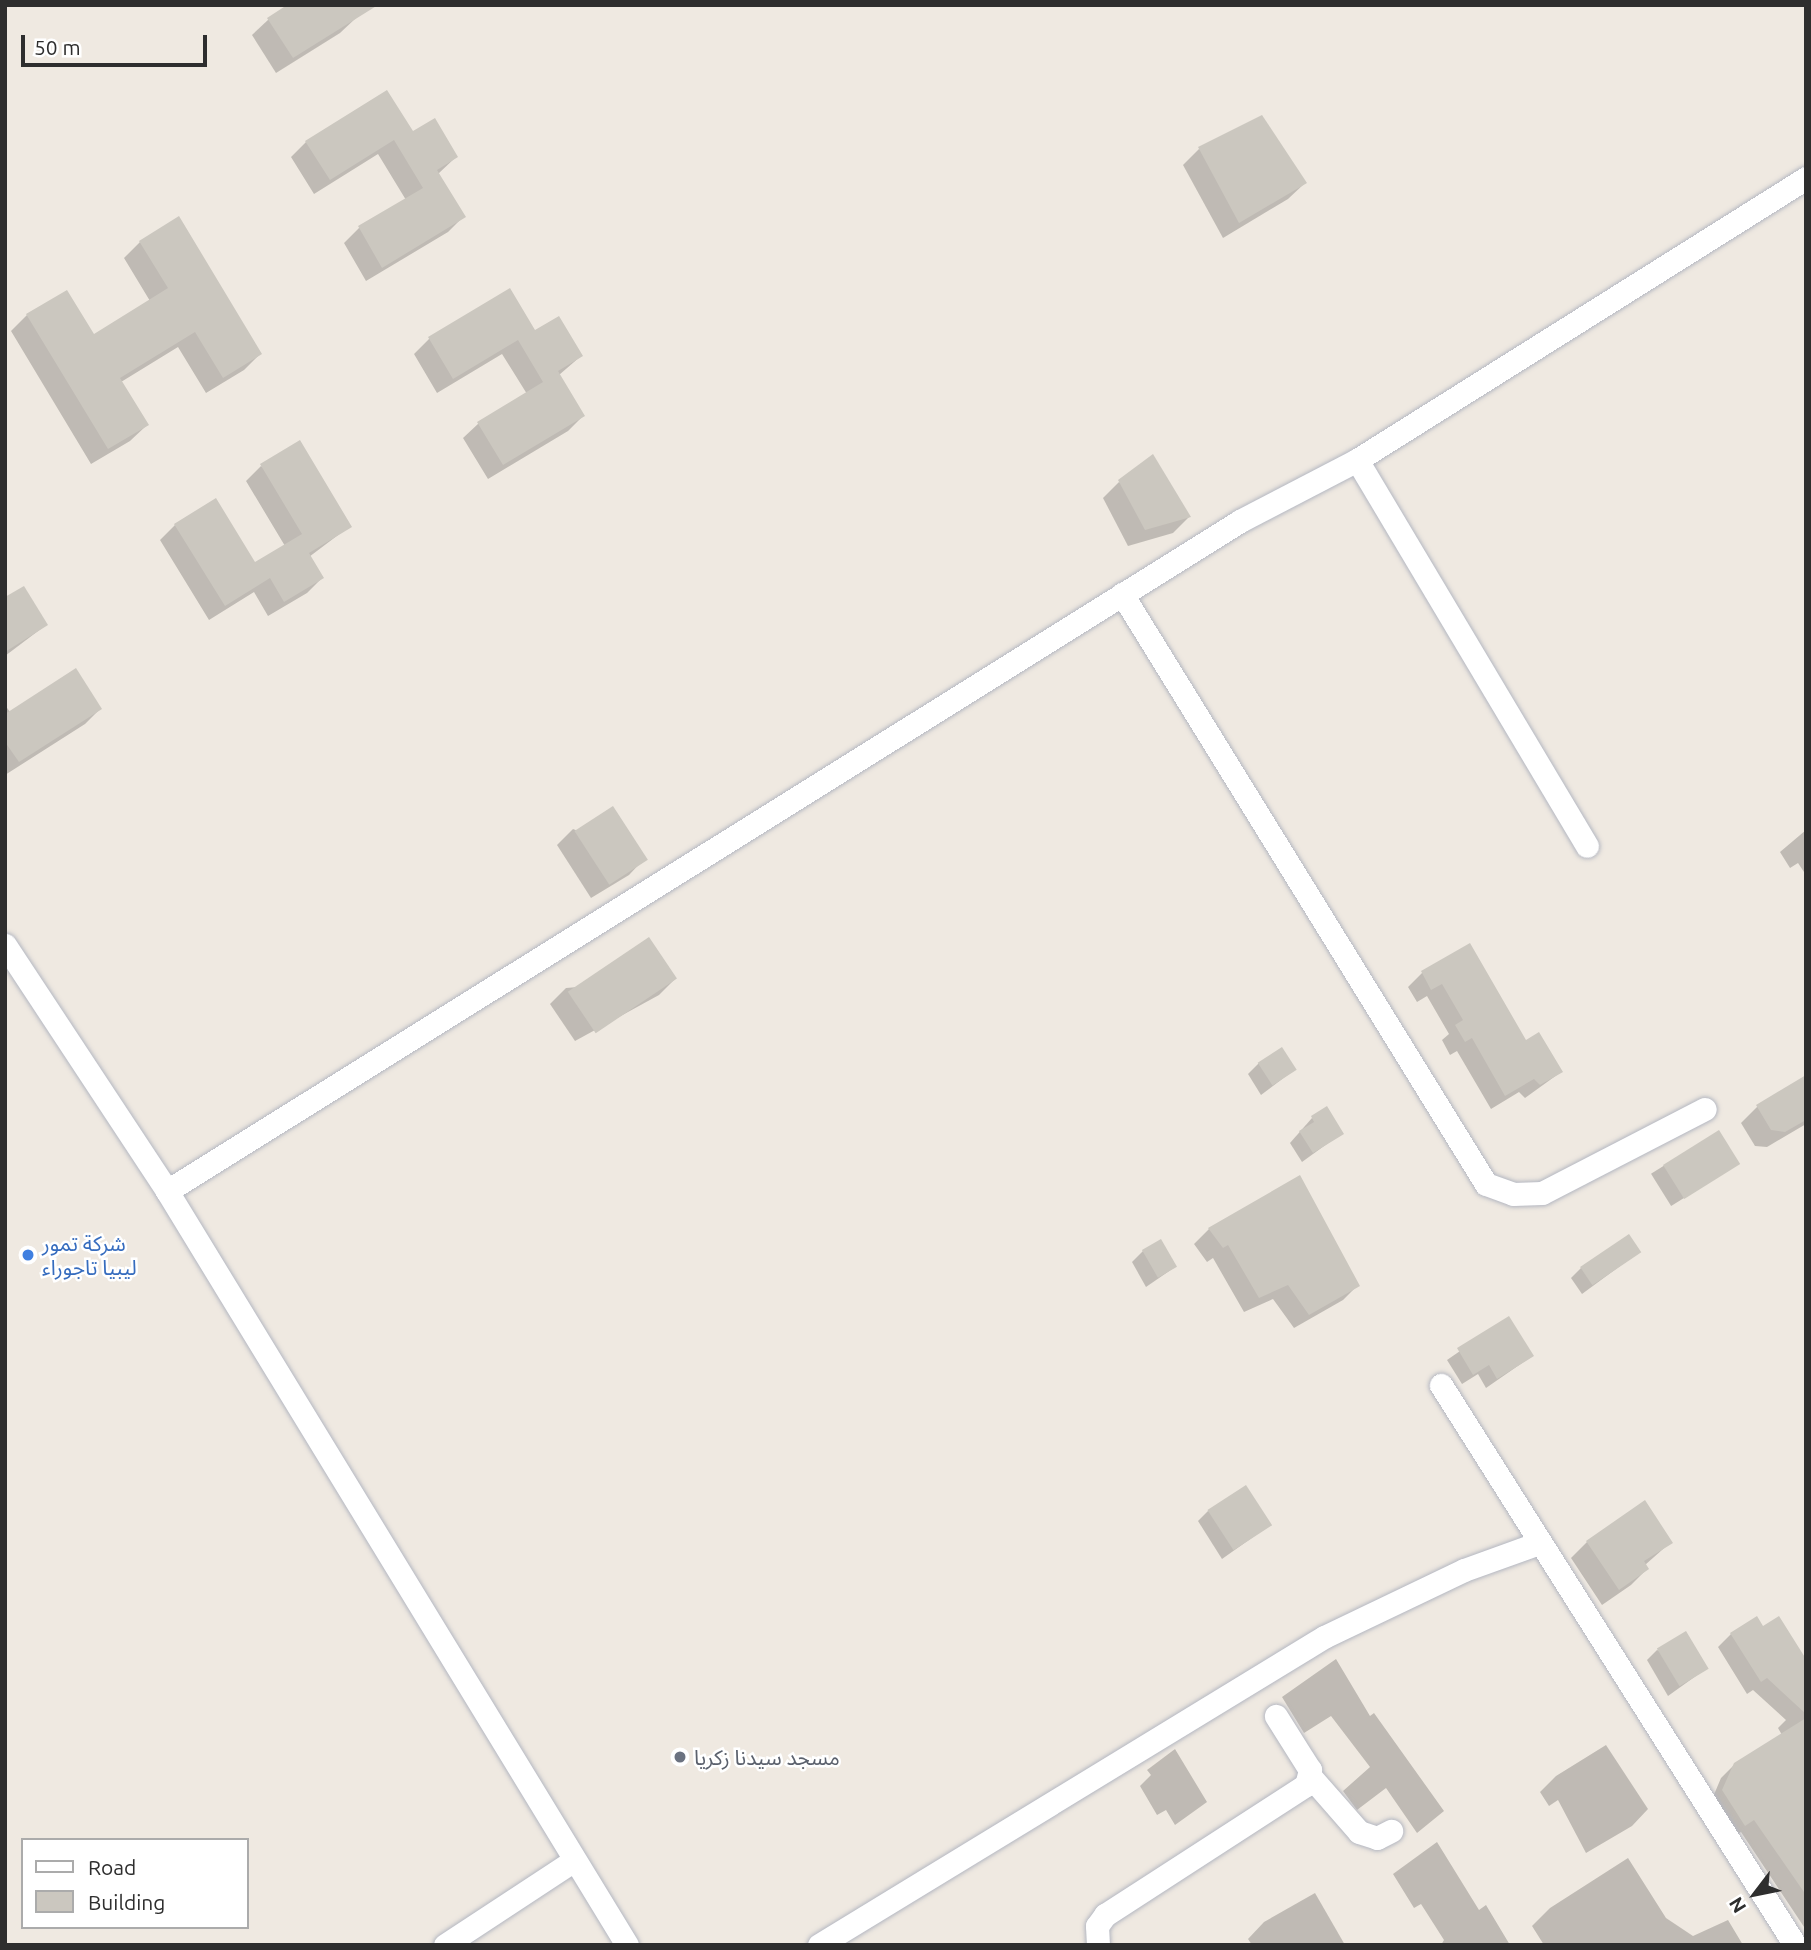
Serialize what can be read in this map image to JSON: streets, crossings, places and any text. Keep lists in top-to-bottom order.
{
  "places": ["شركة تمور ليبيا تاجوراء", "مسجد سيدنا زكريا"],
  "legend": ["Road", "Building"],
  "scale_bar": "50 m",
  "north": "bottom left"
}
